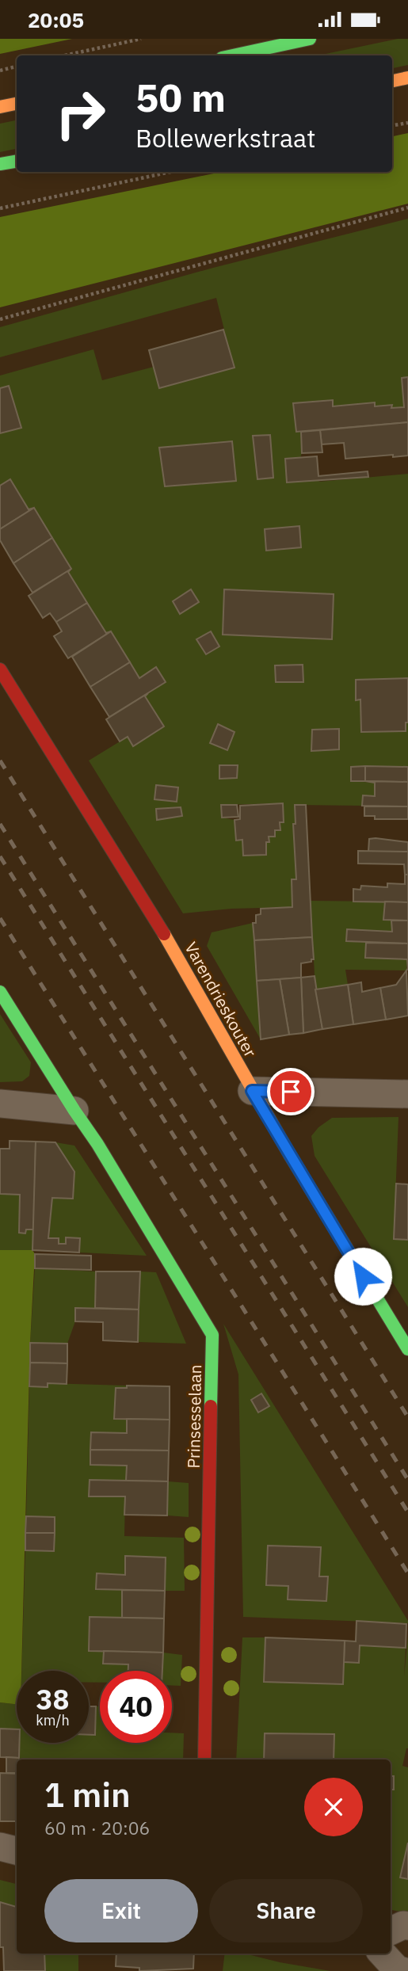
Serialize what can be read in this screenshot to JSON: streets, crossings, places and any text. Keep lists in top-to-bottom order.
{
  "streets": {
    "main road": ["Varendrieskouter", "Prinsesselaan"]
  },
  "page": {
    "status": "20:05",
    "turn": ["50 m", "Bollewerkstraat"],
    "speed": "38 km/h",
    "limit": "40",
    "heading": ["1 min", "60 m · 20:06"],
    "buttons": ["Exit", "Share"]
  }
}
